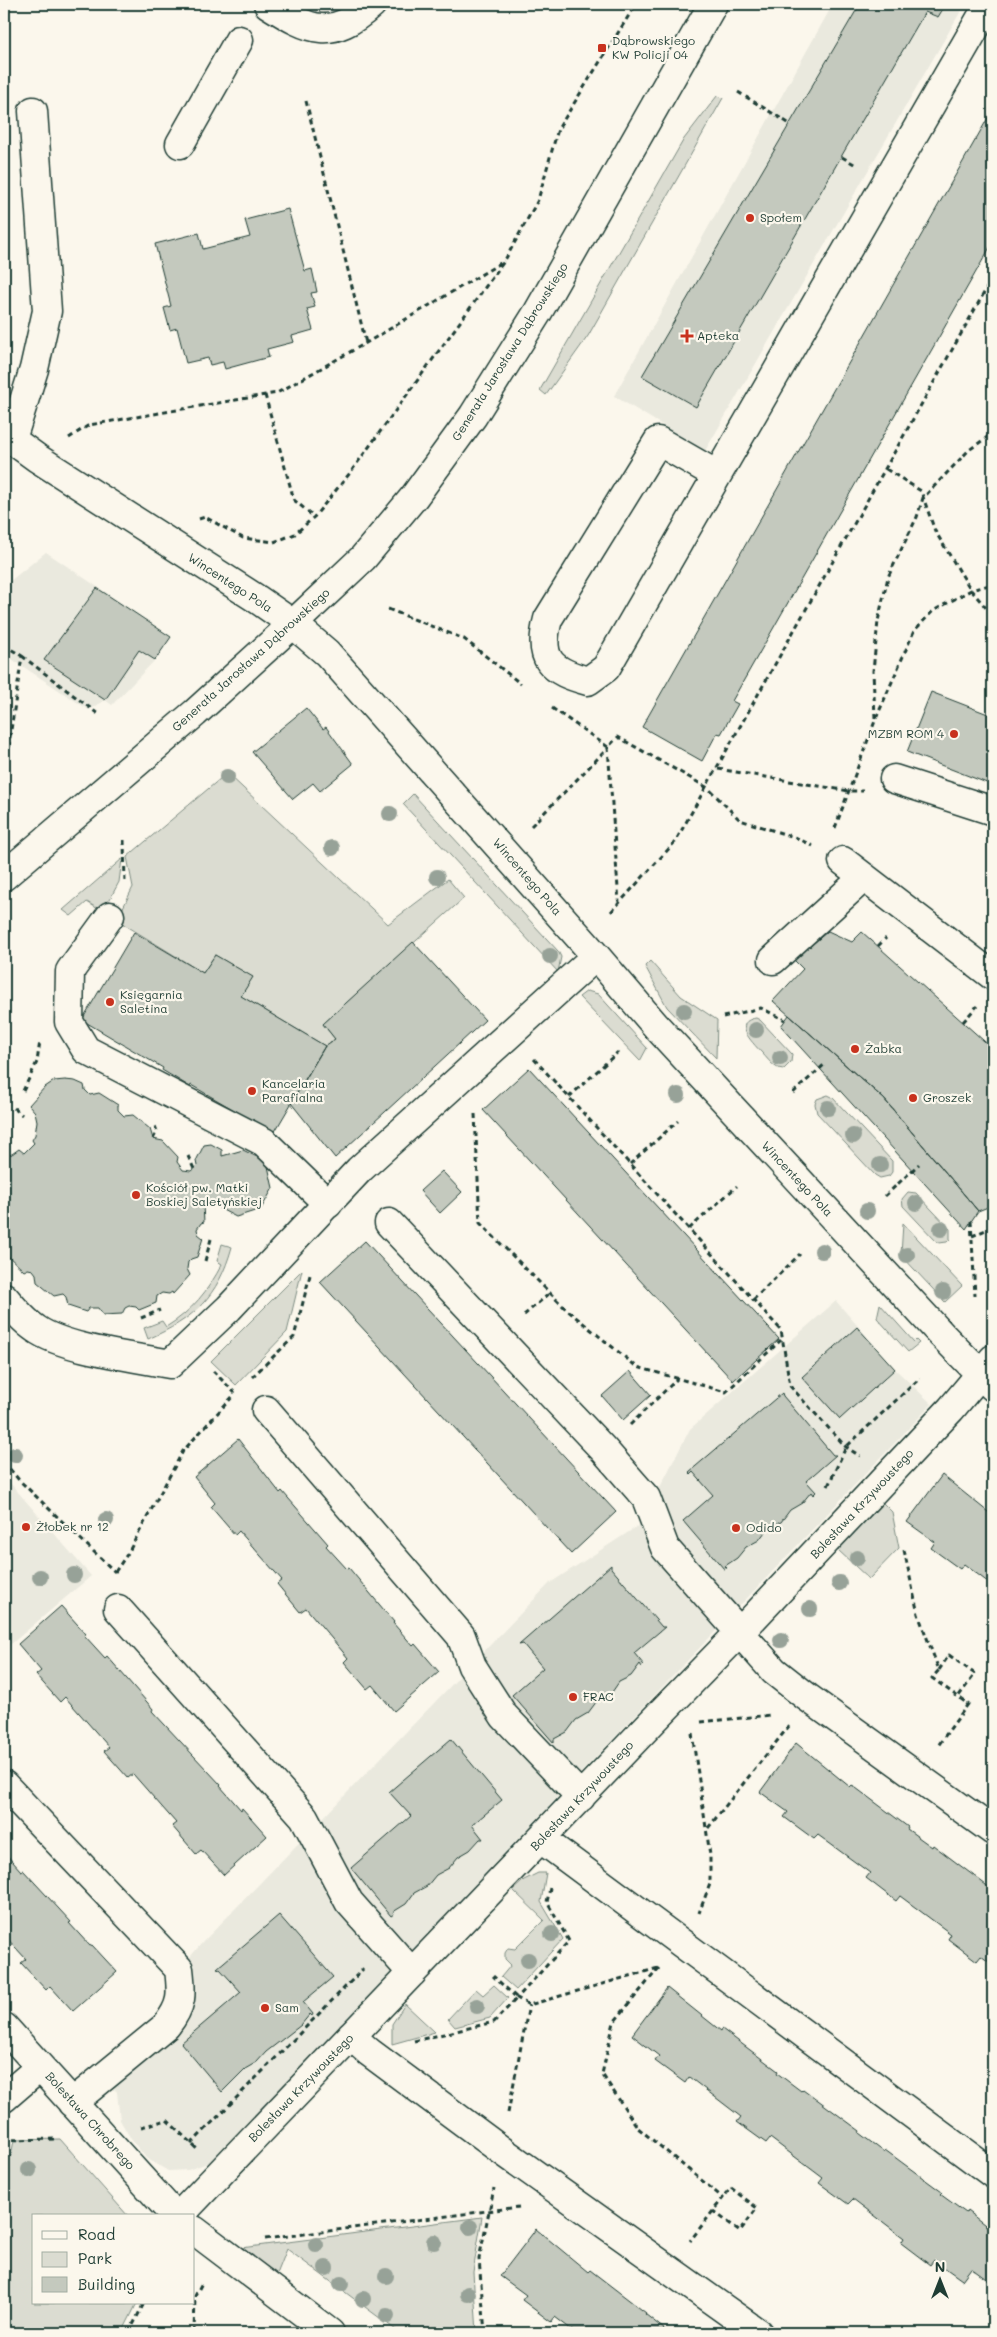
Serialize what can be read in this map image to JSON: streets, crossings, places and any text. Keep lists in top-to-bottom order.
{
  "streets": {
    "street": [
      "Generała Jarosława Dąbrowskiego",
      "Wincentego Pola",
      "Bolesława Krzywoustego",
      "Bolesława Chrobrego"
    ]
  },
  "crossings": [
    ["Generała Jarosława Dąbrowskiego", "Wincentego Pola"],
    ["Wincentego Pola", "Bolesława Krzywoustego"]
  ],
  "places": {
    "transit": ["Dąbrowskiego KW Policji 04"],
    "other": [
      "Społem",
      "MZBM ROM 4",
      "Księgarnia Saletina",
      "Żabka",
      "Kancelaria Parafialna",
      "Groszek",
      "Kościół pw. Matki Boskiej Saletyńskiej",
      "Żłobek nr 12",
      "Odido",
      "FRAC",
      "Sam"
    ],
    "health": ["Apteka"]
  },
  "legend": ["Road", "Park", "Building"],
  "north": "top"
}
